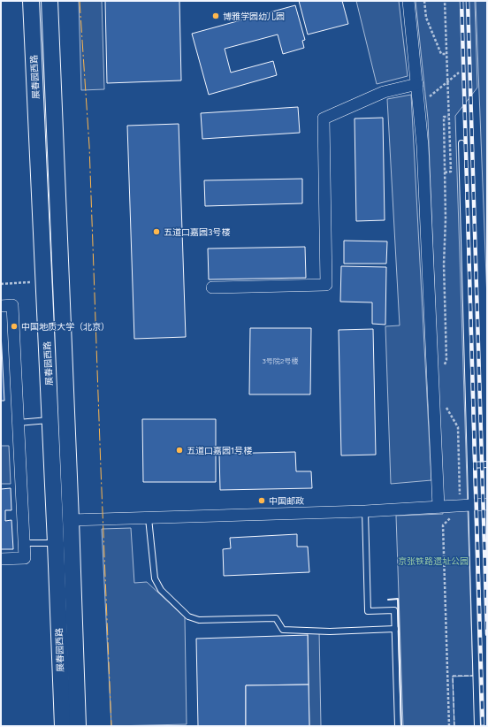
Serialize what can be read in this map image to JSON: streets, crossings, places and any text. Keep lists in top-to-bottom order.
{
  "streets": {
    "main road": ["展春园西路"]
  },
  "parks": ["京张铁路遗址公园"],
  "places": [
    "博雅学园幼儿园",
    "五道口嘉园3号楼",
    "中国地质大学（北京）",
    "五道口嘉园1号楼",
    "中国邮政"
  ],
  "house_numbers": ["3号院2号楼"]
}
